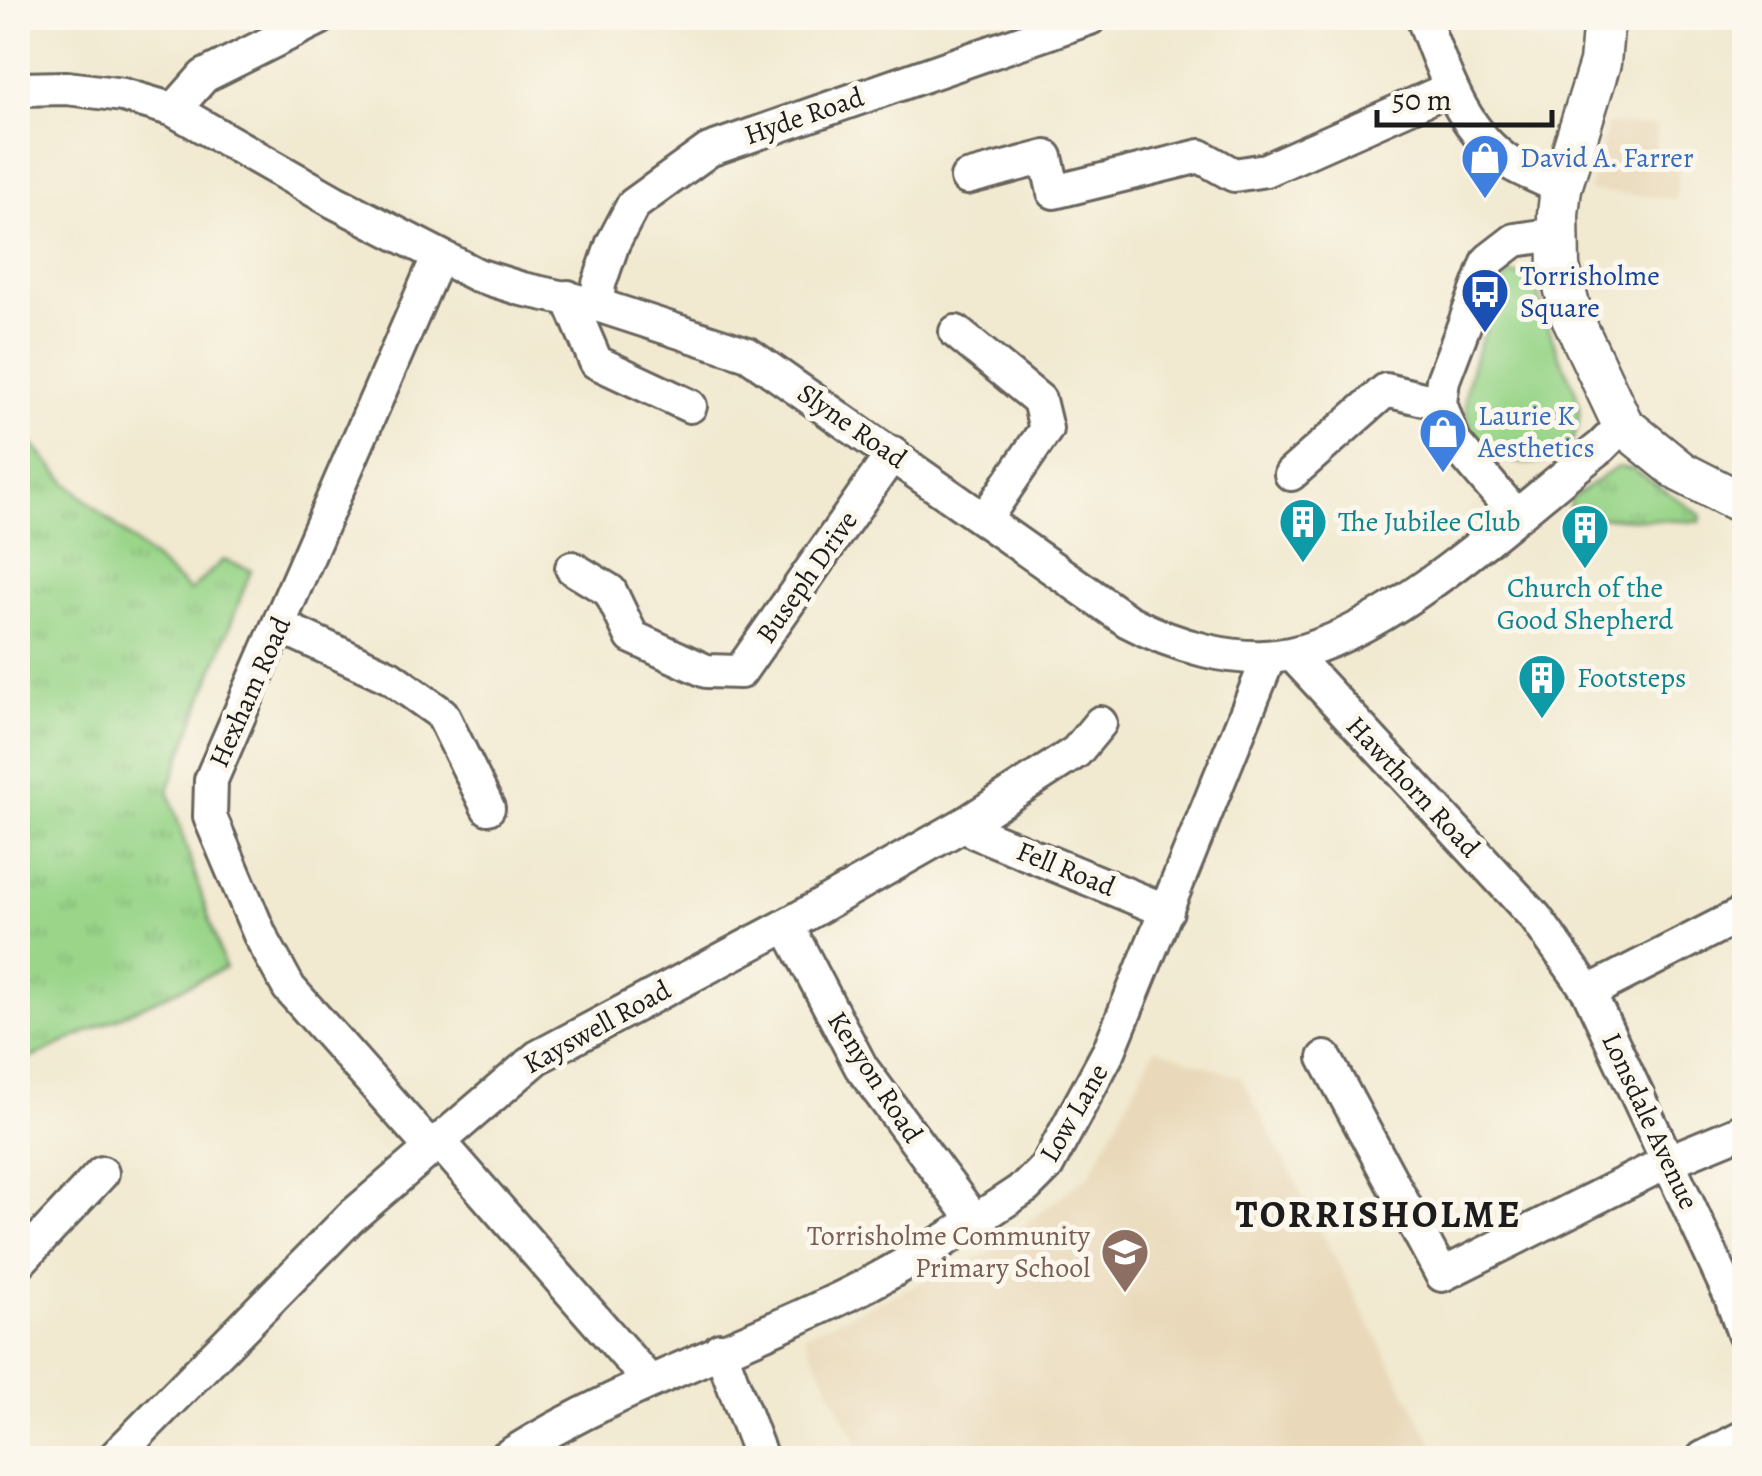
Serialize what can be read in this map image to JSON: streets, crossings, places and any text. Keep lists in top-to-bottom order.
{
  "streets": {
    "street": [
      "Hyde Road",
      "Slyne Road",
      "Buseph Drive",
      "Hexham Road",
      "Hawthorn Road",
      "Fell Road",
      "Kayswell Road",
      "Kenyon Road",
      "Low Lane",
      "Lonsdale Avenue"
    ]
  },
  "crossings": [
    ["Hyde Road", "Slyne Road"],
    ["Slyne Road", "Buseph Drive"],
    ["Slyne Road", "Hexham Road"],
    ["Slyne Road", "Hawthorn Road"],
    ["Slyne Road", "Low Lane"],
    ["Hexham Road", "Kayswell Road"],
    ["Hexham Road", "Low Lane"],
    ["Hawthorn Road", "Low Lane"],
    ["Hawthorn Road", "Lonsdale Avenue"],
    ["Fell Road", "Kayswell Road"],
    ["Fell Road", "Low Lane"],
    ["Kayswell Road", "Kenyon Road"],
    ["Kenyon Road", "Low Lane"]
  ],
  "districts": ["TORRISHOLME"],
  "places": {
    "shop": ["David A. Farrer", "Laurie K Aesthetics"],
    "bus stop": ["Torrisholme Square"],
    "building": ["The Jubilee Club", "Church of the Good Shepherd", "Footsteps"],
    "school or university": ["Torrisholme Community Primary School"]
  },
  "scale_bar": "50 m"
}
